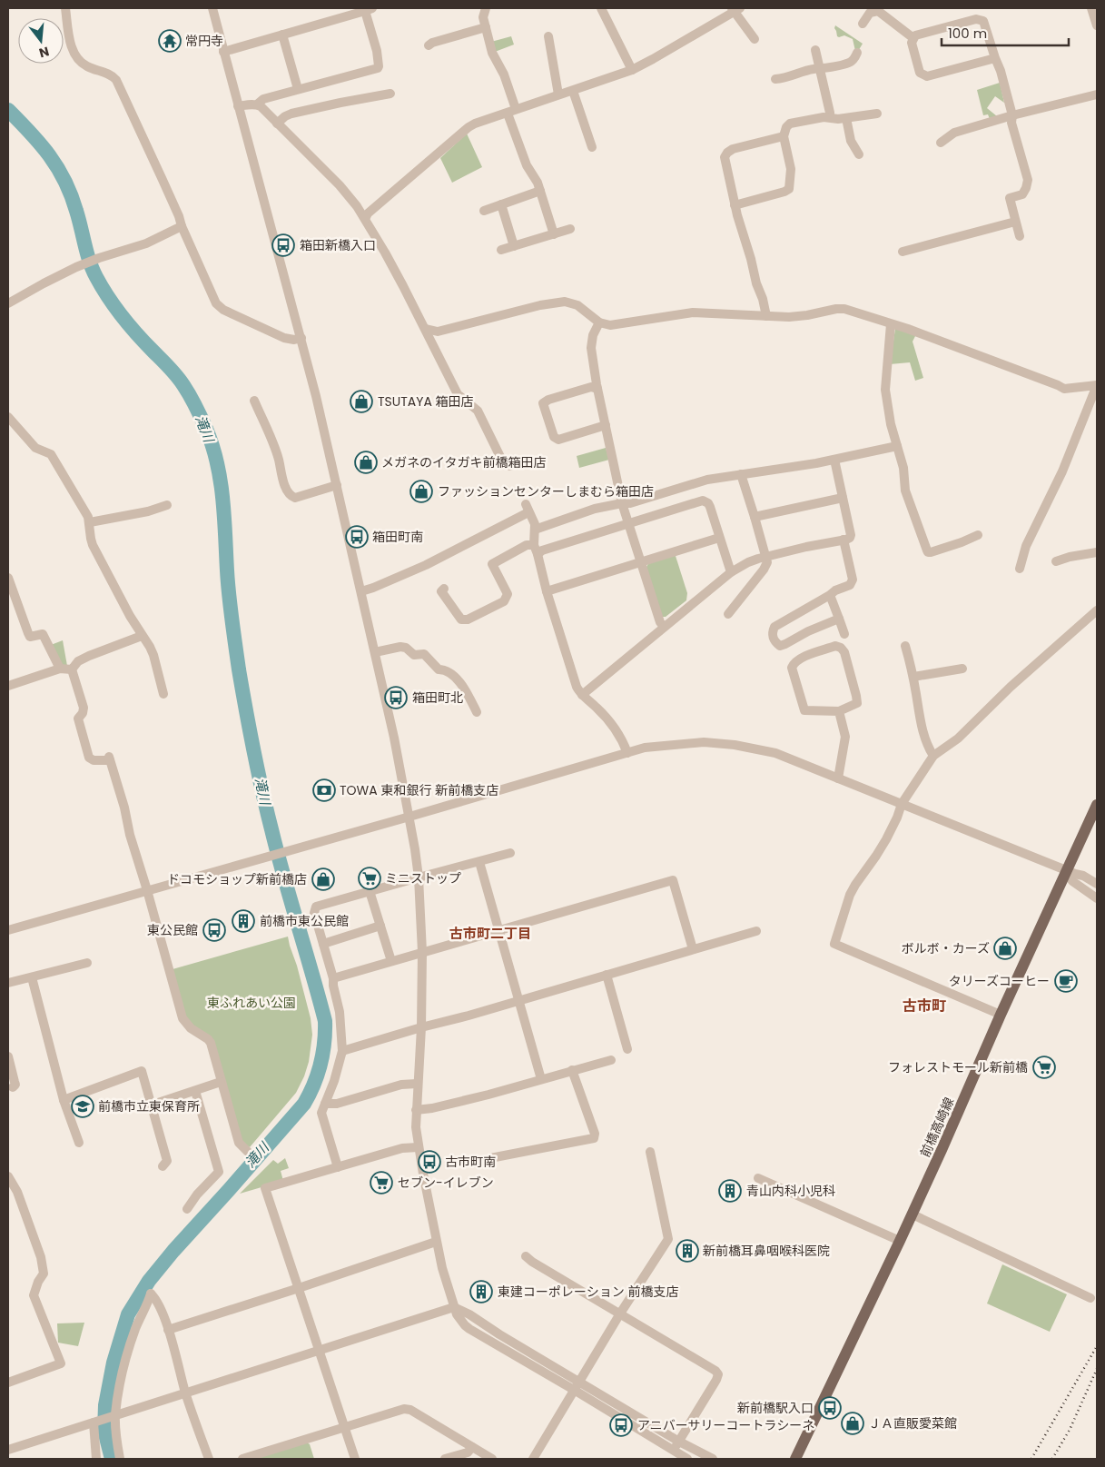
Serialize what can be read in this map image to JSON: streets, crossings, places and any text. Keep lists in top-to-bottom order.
{
  "streets": {
    "main road": ["前橋高崎線"]
  },
  "districts": ["古市町二丁目", "古市町"],
  "water": ["滝川"],
  "parks": ["東ふれあい公園"],
  "places": {
    "temple": ["常円寺"],
    "bus stop": [
      "箱田新橋入口",
      "箱田町南",
      "箱田町北",
      "東公民館",
      "古市町南",
      "新前橋駅入口",
      "アニバーサリーコートラシーネ"
    ],
    "shop": [
      "TSUTAYA 箱田店",
      "メガネのイタガキ前橋箱田店",
      "ファッションセンターしまむら箱田店",
      "ドコモショップ新前橋店",
      "ボルボ・カーズ",
      "ＪＡ直販愛菜館"
    ],
    "bank": ["TOWA 東和銀行 新前橋支店"],
    "supermarket": ["ミニストップ", "フォレストモール新前橋", "セブン-イレブン"],
    "building": [
      "前橋市東公民館",
      "青山内科小児科",
      "新前橋耳鼻咽喉科医院",
      "東建コーポレーション 前橋支店"
    ],
    "cafe": ["タリーズコーヒー"],
    "school or university": ["前橋市立東保育所"]
  },
  "scale_bar": "100 m",
  "north": "bottom"
}
